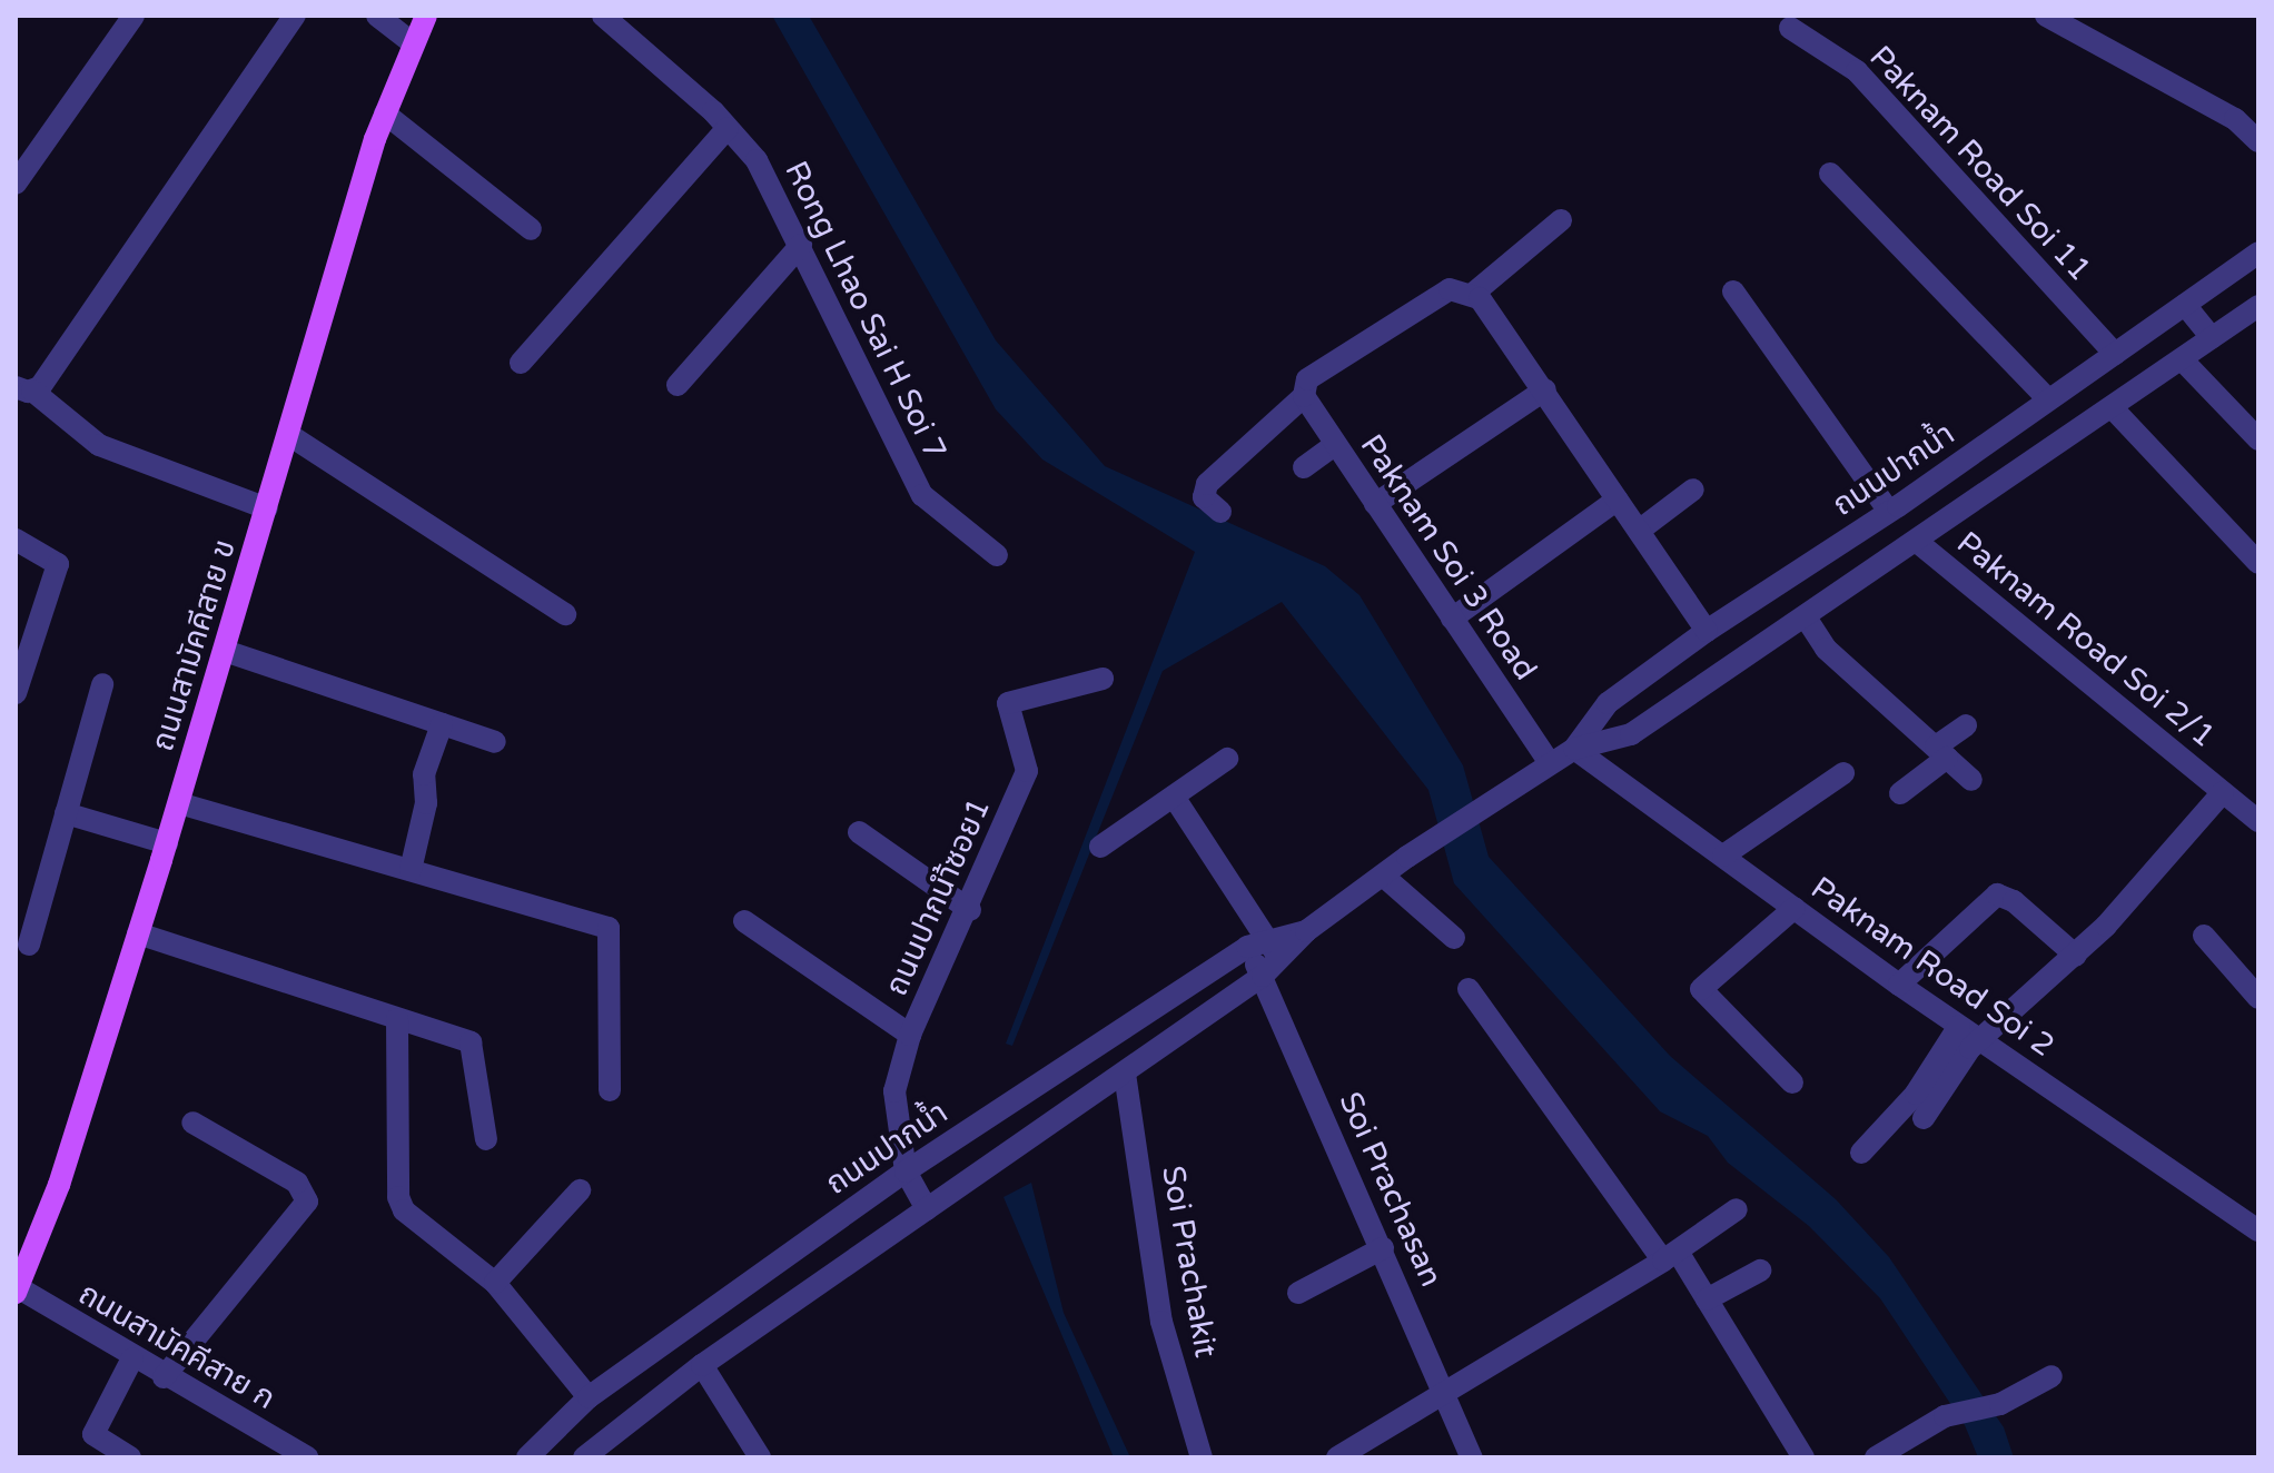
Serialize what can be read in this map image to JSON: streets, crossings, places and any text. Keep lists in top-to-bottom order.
{
  "streets": {
    "main road": ["ถนนสามัคคีสาย ข"],
    "street": [
      "Paknam Road Soi 11",
      "Rong Lhao Sai H Soi 7",
      "ถนนปากน้ำ",
      "Paknam Soi 3 Road",
      "Paknam Road Soi 2/1",
      "ถนนปากนำ้ซอย1",
      "Paknam Road Soi 2",
      "Soi Prachasan",
      "Soi Prachakit",
      "ถนนสามัคคีสาย ก"
    ]
  },
  "crossings": [
    ["Paknam Road Soi 11", "ถนนปากน้ำ"],
    ["ถนนปากน้ำ", "Paknam Soi 3 Road"],
    ["ถนนปากน้ำ", "Paknam Road Soi 2/1"],
    ["ถนนปากน้ำ", "ถนนปากนำ้ซอย1"],
    ["ถนนปากน้ำ", "Paknam Road Soi 2"],
    ["ถนนปากน้ำ", "Soi Prachasan"],
    ["ถนนปากน้ำ", "Soi Prachakit"],
    ["ถนนสามัคคีสาย ข", "ถนนสามัคคีสาย ก"]
  ]
}
